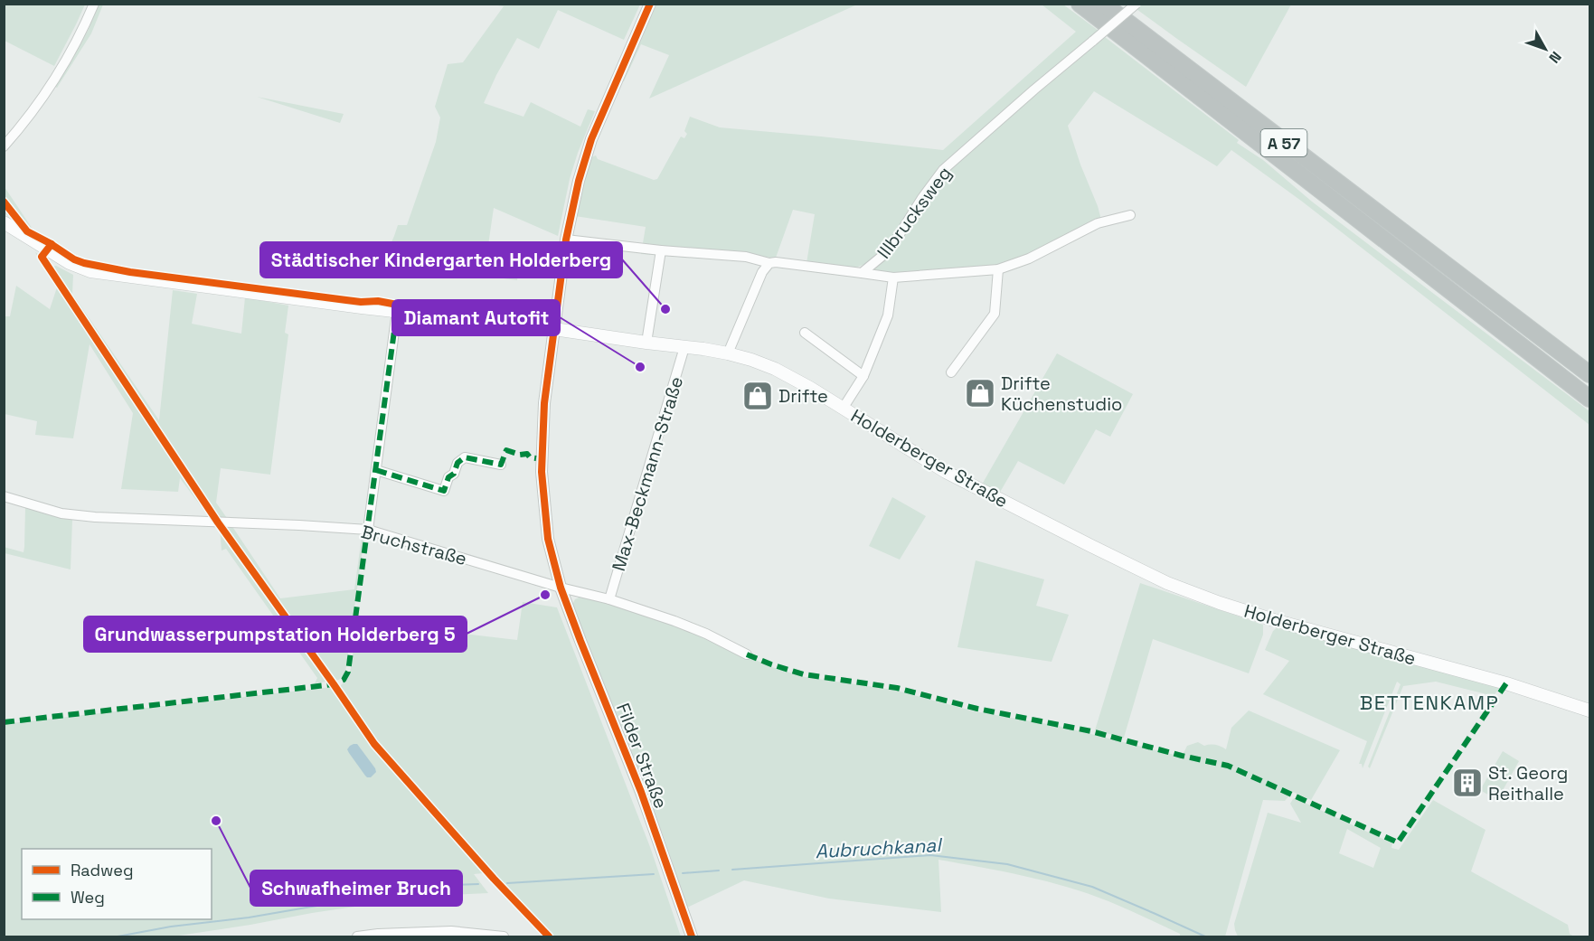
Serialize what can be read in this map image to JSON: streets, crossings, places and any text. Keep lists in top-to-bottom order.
{
  "streets": {
    "highway": ["A 57"],
    "main road": ["Holderberger Straße"],
    "street": [
      "Illbrucksweg",
      "Max-Beckmann-Straße",
      "Bruchstraße",
      "Filder Straße"
    ]
  },
  "crossings": [
    ["Illbrucksweg", "Filder Straße"],
    ["Holderberger Straße", "Max-Beckmann-Straße"],
    ["Holderberger Straße", "Filder Straße"],
    ["Max-Beckmann-Straße", "Bruchstraße"],
    ["Bruchstraße", "Filder Straße"]
  ],
  "districts": ["BETTENKAMP"],
  "water": ["Aubruchkanal"],
  "places": {
    "other": [
      "Städtischer Kindergarten Holderberg",
      "Diamant Autofit",
      "Grundwasserpumpstation Holderberg 5",
      "Schwafheimer Bruch"
    ],
    "shop": ["Drifte Küchenstudio", "Drifte"],
    "building": ["St. Georg Reithalle"]
  },
  "legend": ["Radweg", "Weg"],
  "north": "bottom right"
}
